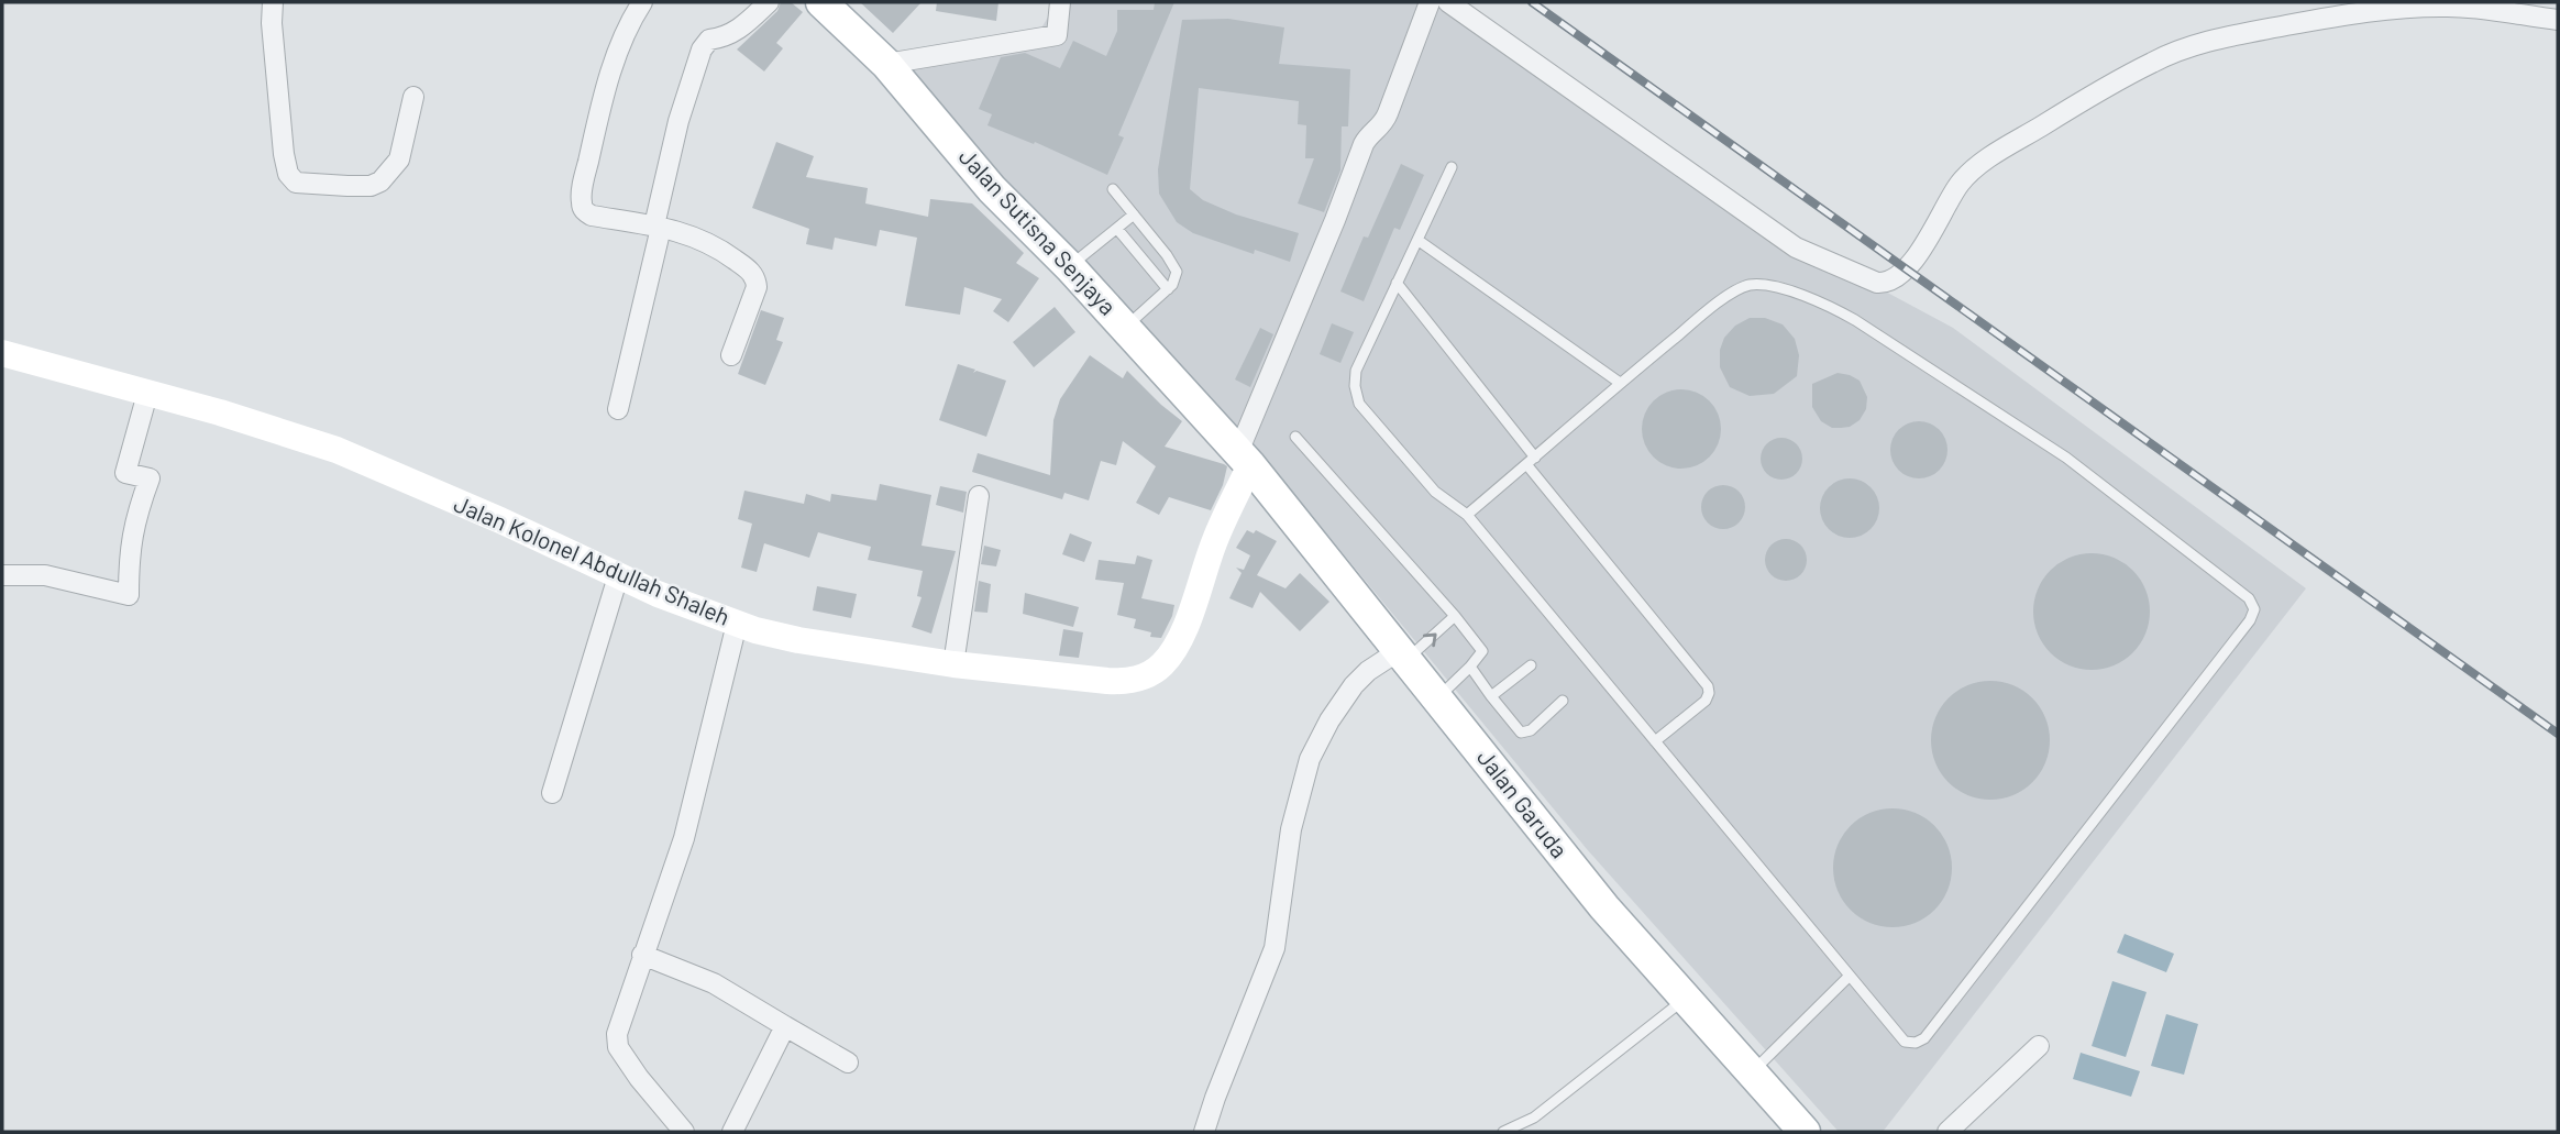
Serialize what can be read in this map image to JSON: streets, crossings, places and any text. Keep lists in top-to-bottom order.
{
  "streets": {
    "main road": ["Jalan Sutisna Senjaya", "Jalan Kolonel Abdullah Shaleh", "Jalan Garuda"]
  },
  "crossings": [
    ["Jalan Sutisna Senjaya", "Jalan Kolonel Abdullah Shaleh"],
    ["Jalan Sutisna Senjaya", "Jalan Garuda"],
    ["Jalan Kolonel Abdullah Shaleh", "Jalan Garuda"]
  ]
}
